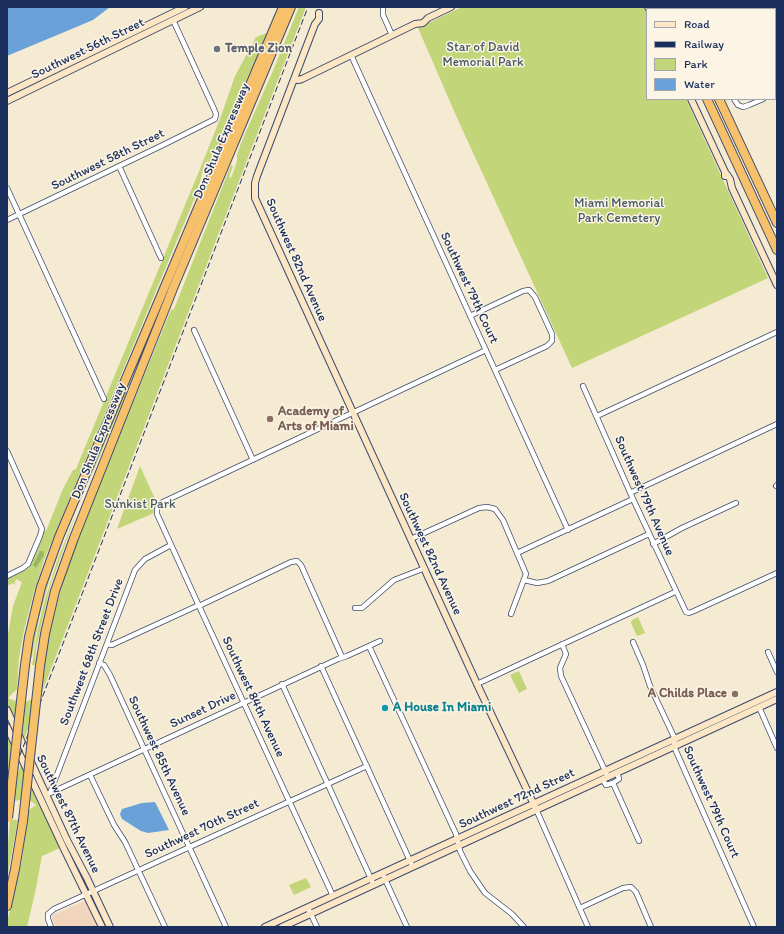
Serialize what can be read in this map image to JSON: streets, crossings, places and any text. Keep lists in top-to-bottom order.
{
  "streets": {
    "highway": ["Don Shula Expressway"],
    "main road": [
      "Southwest 56th Street",
      "Southwest 82nd Avenue",
      "Southwest 72nd Street",
      "Southwest 87th Avenue"
    ],
    "street": [
      "Southwest 58th Street",
      "Southwest 79th Court",
      "Southwest 79th Avenue",
      "Southwest 68th Street Drive",
      "Southwest 84th Avenue",
      "Sunset Drive",
      "Southwest 85th Avenue",
      "Southwest 70th Street"
    ]
  },
  "crossings": [
    ["Southwest 56th Street", "Southwest 58th Street"],
    ["Southwest 82nd Avenue", "Southwest 72nd Street"],
    ["Southwest 79th Court", "Southwest 72nd Street"],
    ["Southwest 68th Street Drive", "Southwest 84th Avenue"],
    ["Southwest 68th Street Drive", "Southwest 85th Avenue"],
    ["Southwest 84th Avenue", "Sunset Drive"],
    ["Southwest 84th Avenue", "Southwest 72nd Street"],
    ["Southwest 84th Avenue", "Southwest 70th Street"],
    ["Sunset Drive", "Southwest 85th Avenue"],
    ["Sunset Drive", "Southwest 87th Avenue"],
    ["Southwest 85th Avenue", "Southwest 70th Street"],
    ["Southwest 87th Avenue", "Southwest 70th Street"]
  ],
  "parks": ["Star of David Memorial Park", "Miami Memorial Park Cemetery", "Sunkist Park"],
  "places": [
    "Temple Zion",
    "Academy of Arts of Miami",
    "A Childs Place",
    "A House In Miami"
  ],
  "legend": [
    "Road",
    "Railway",
    "Park",
    "Water"
  ]
}
